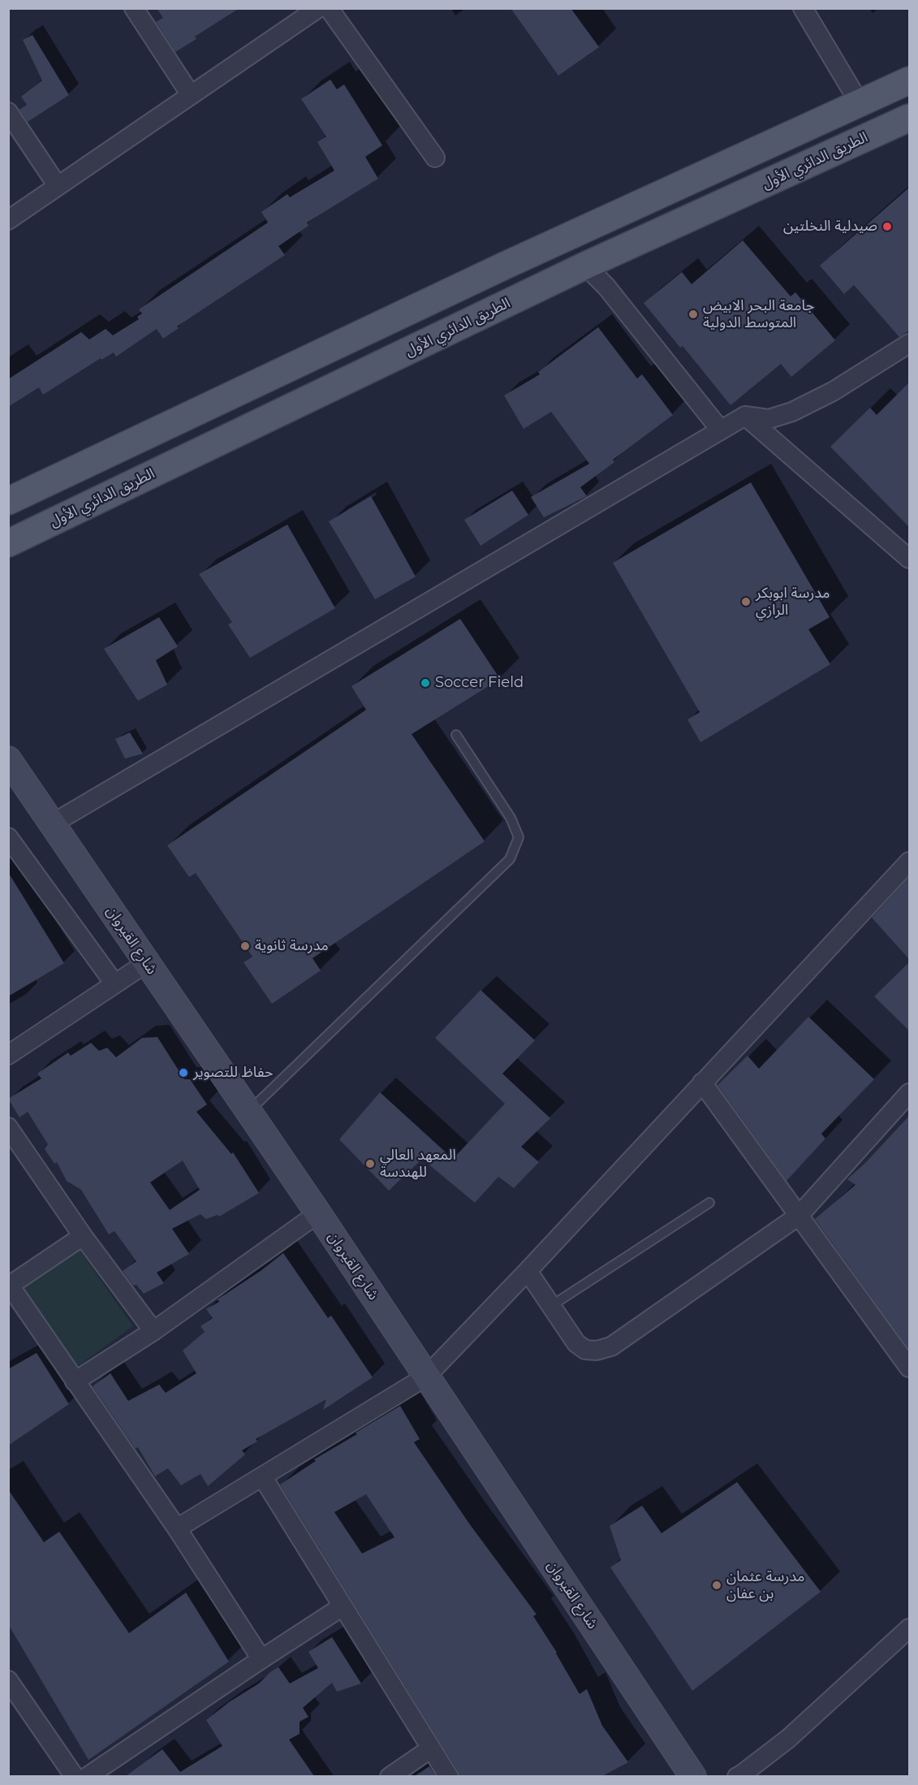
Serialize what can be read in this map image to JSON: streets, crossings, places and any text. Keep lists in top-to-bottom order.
{
  "streets": {
    "main road": ["الطريق الدائري الأول", "شارع القيروان"]
  },
  "places": [
    "صيدلية النخلتين",
    "جامعة البحر الابيض المتوسط الدولية",
    "مدرسة ابوبكر الرازي",
    "Soccer Field",
    "مدرسة ثانوية",
    "حفاظ للتصوير",
    "المعهد العالي للهندسة",
    "مدرسة عثمان بن عفان"
  ]
}
